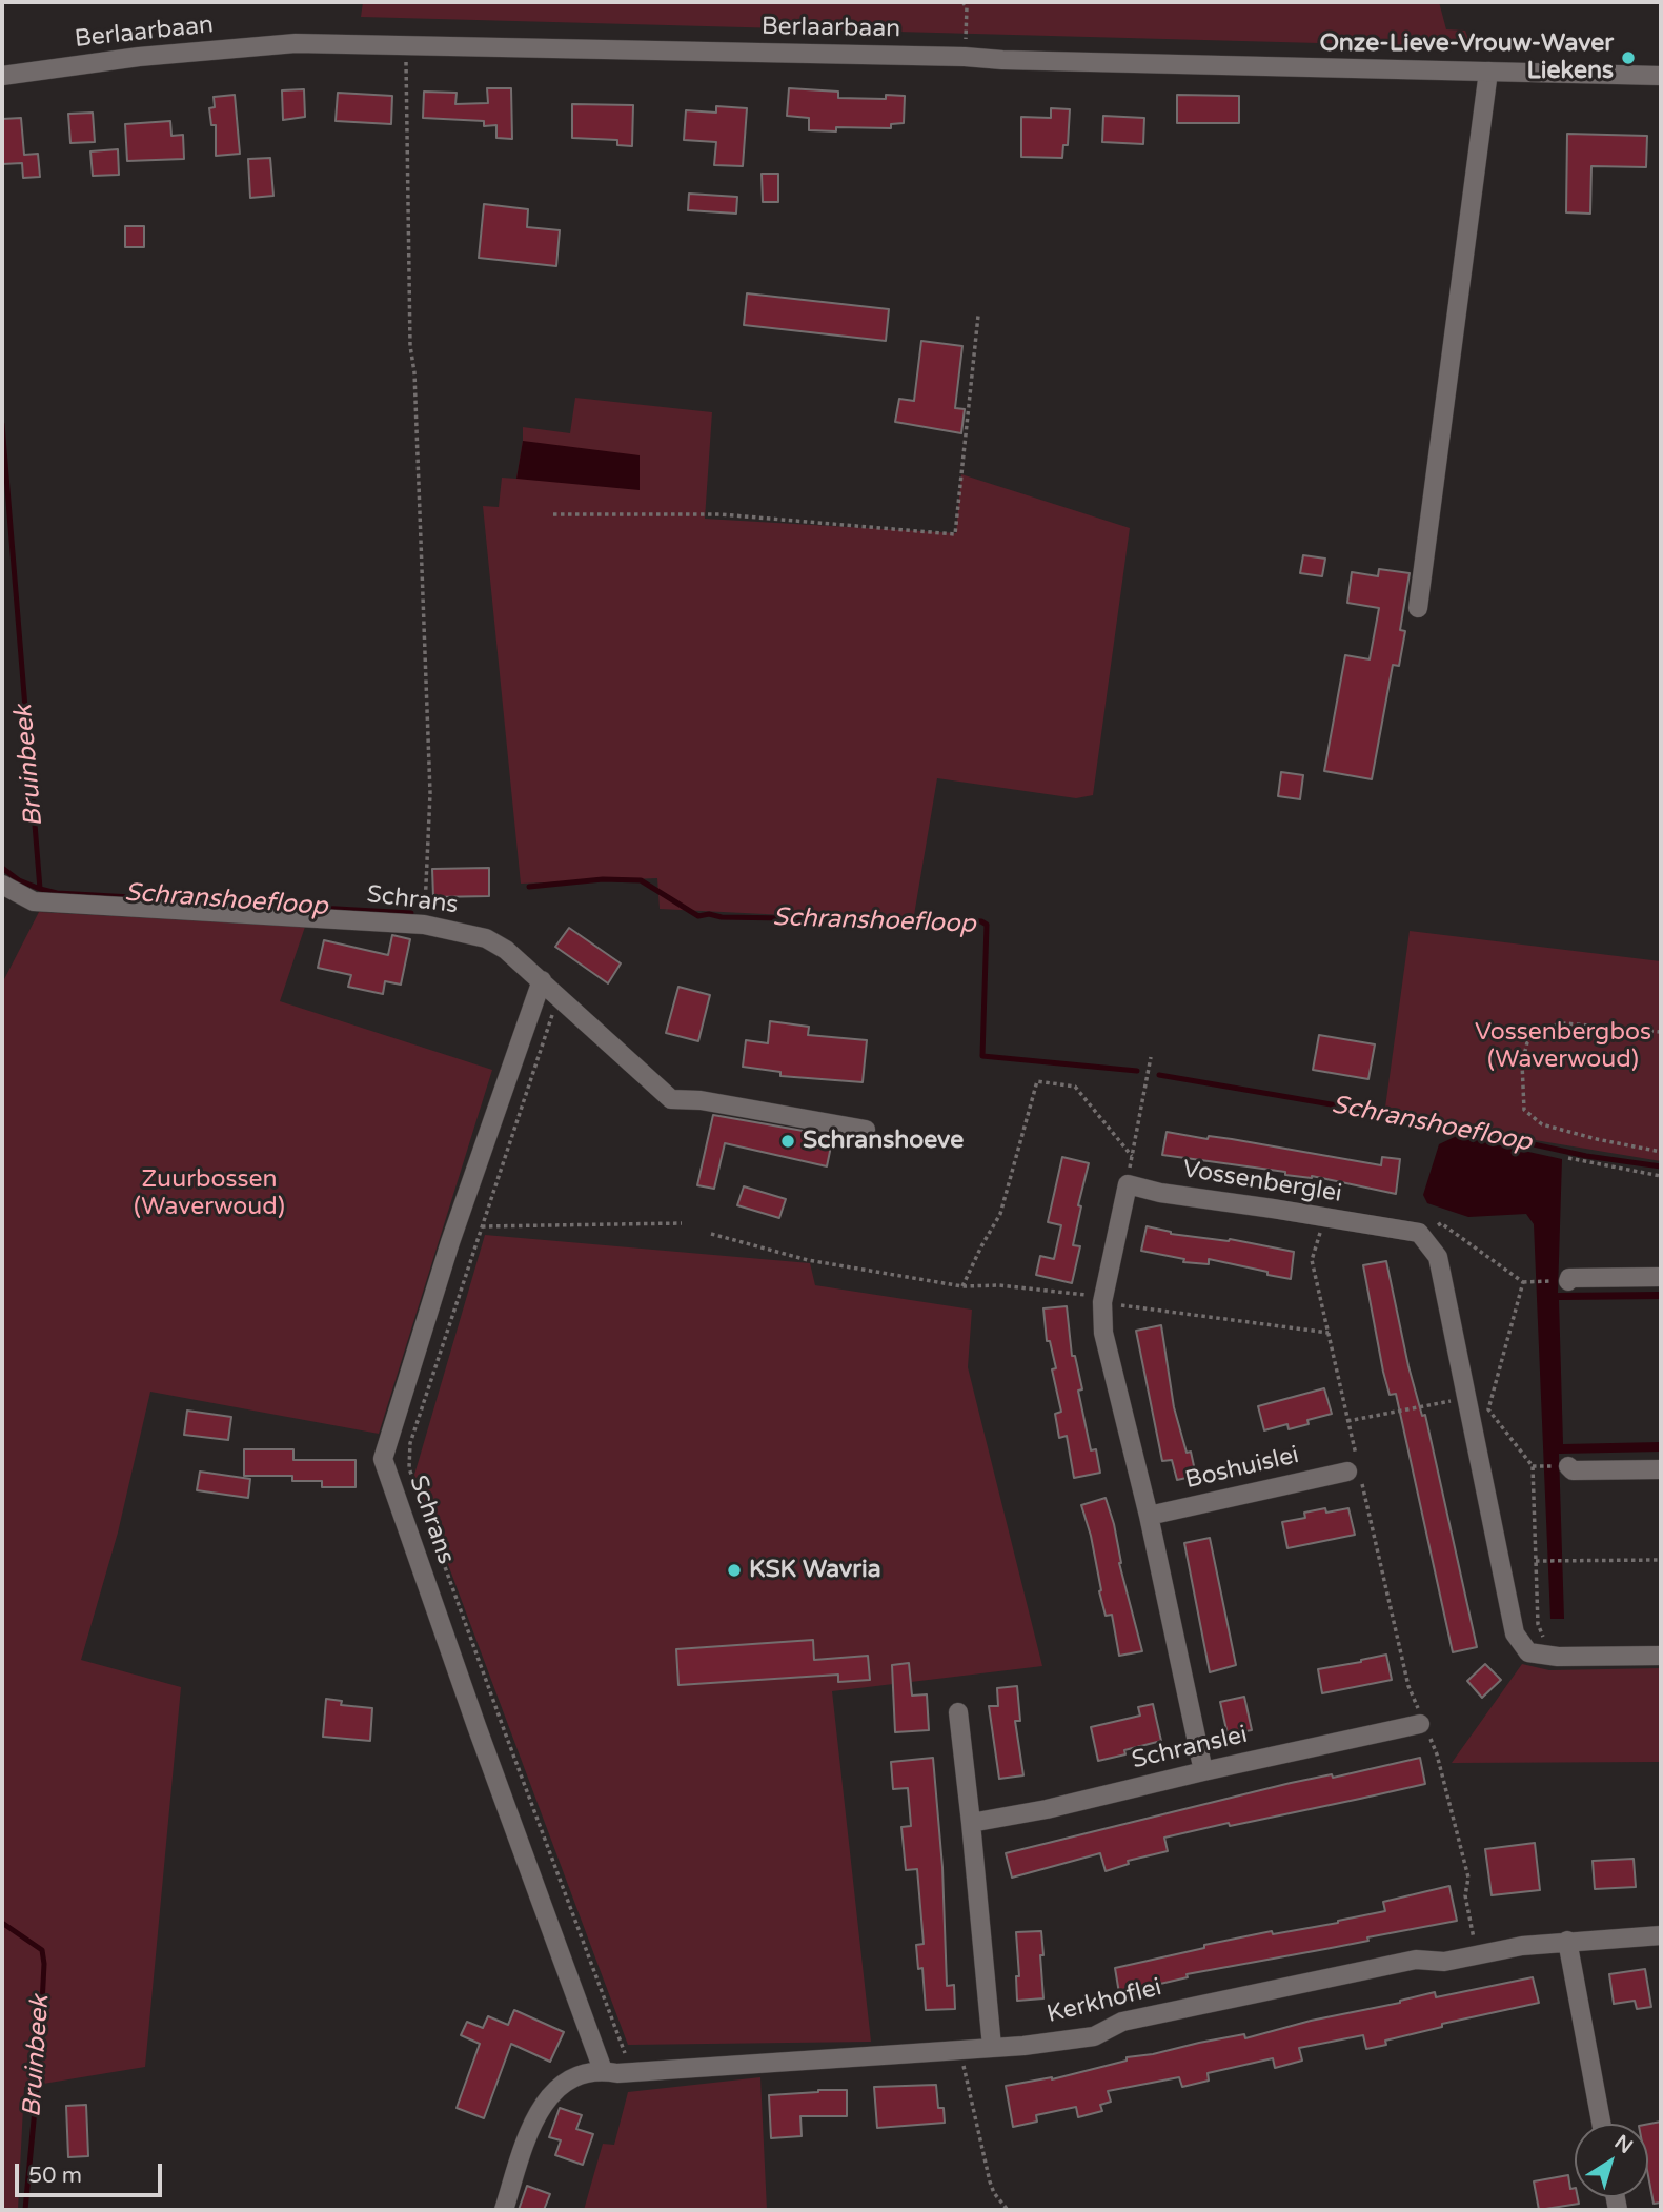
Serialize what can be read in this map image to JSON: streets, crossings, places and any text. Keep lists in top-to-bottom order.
{
  "streets": {
    "street": [
      "Berlaarbaan",
      "Schrans",
      "Vossenberglei",
      "Boshuislei",
      "Schranslei",
      "Kerkhoflei"
    ]
  },
  "crossings": [
    ["Schrans", "Kerkhoflei"]
  ],
  "water": ["Bruinbeek", "Schranshoefloop"],
  "parks": ["Vossenbergbos (Waverwoud)", "Zuurbossen (Waverwoud)"],
  "places": ["Onze-Lieve-Vrouw-Waver Liekens", "Schranshoeve", "KSK Wavria"],
  "scale_bar": "50 m",
  "north": "top right"
}
